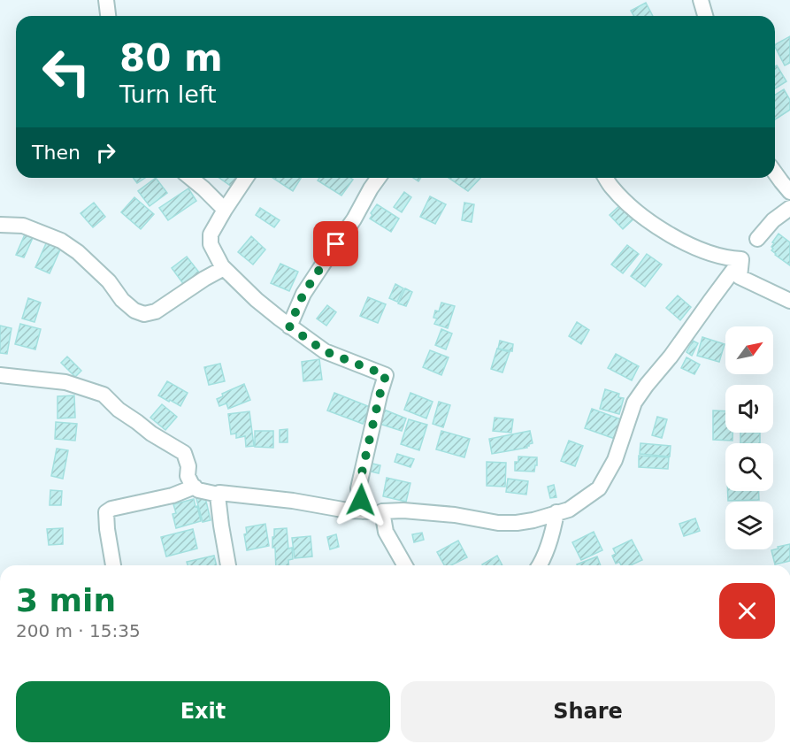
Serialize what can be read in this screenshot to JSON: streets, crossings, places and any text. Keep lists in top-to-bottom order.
{
  "north": "top right",
  "page": {
    "turn": ["80 m", "Turn left"],
    "then": "Then",
    "heading": ["3 min", "200 m · 15:35"],
    "buttons": ["Exit", "Share"]
  }
}
